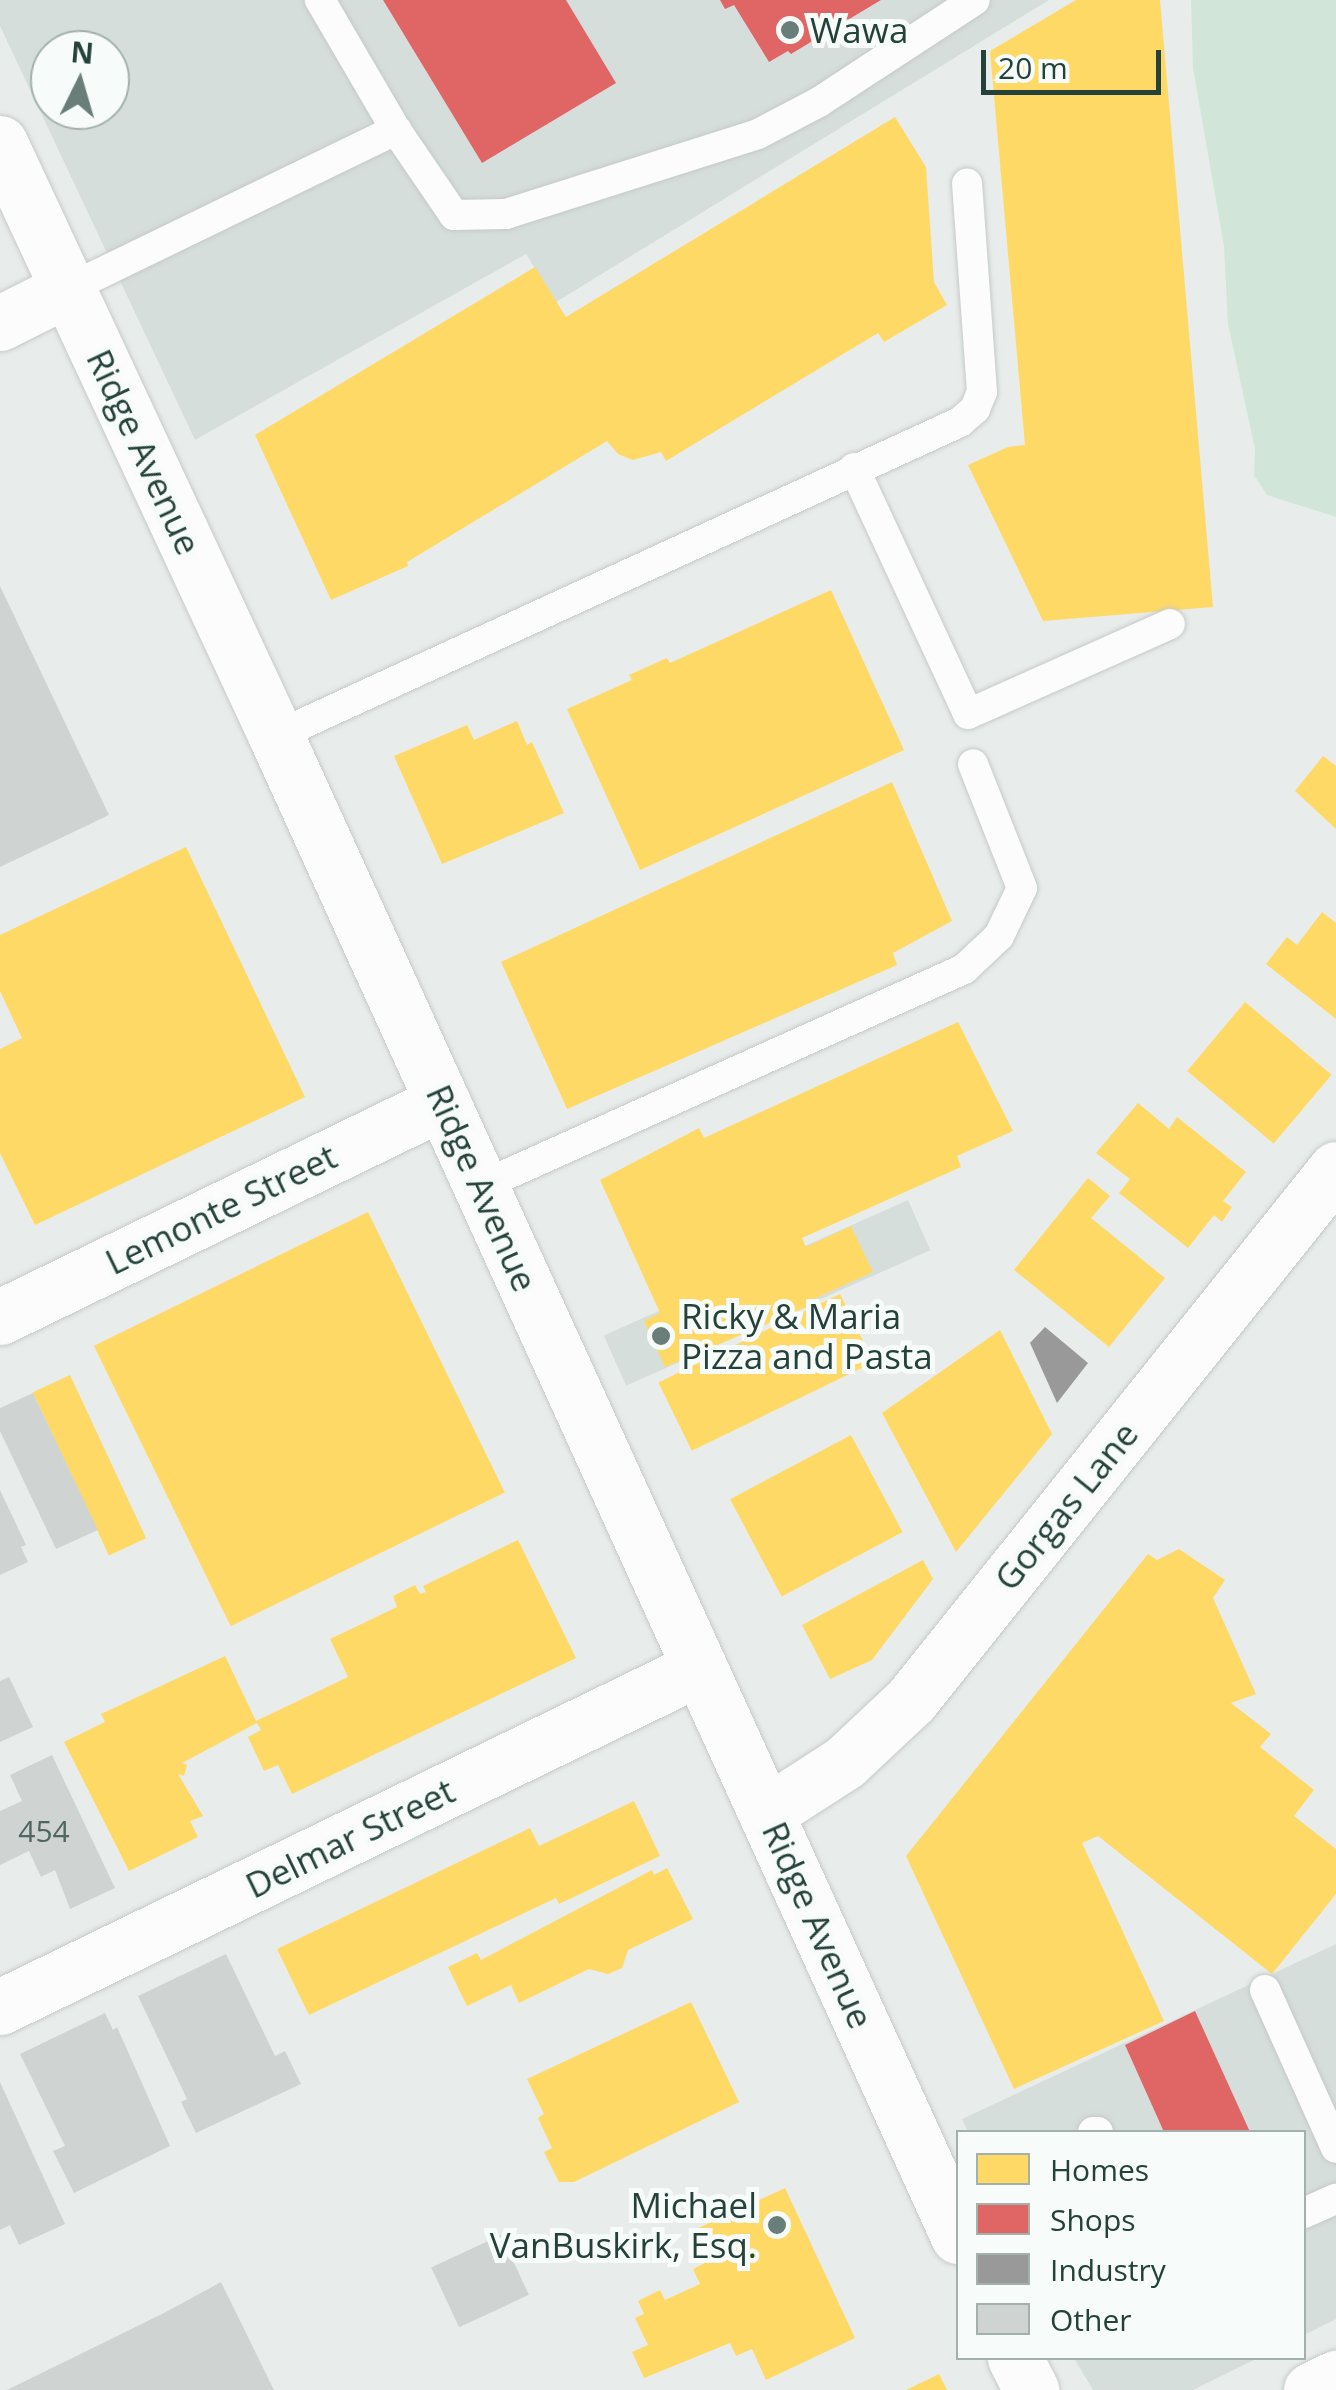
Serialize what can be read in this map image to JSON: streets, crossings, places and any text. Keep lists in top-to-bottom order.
{
  "streets": {
    "main road": [
      "Ridge Avenue",
      "Lemonte Street",
      "Gorgas Lane",
      "Delmar Street"
    ]
  },
  "crossings": [
    ["Ridge Avenue", "Lemonte Street"],
    ["Ridge Avenue", "Gorgas Lane"],
    ["Ridge Avenue", "Delmar Street"]
  ],
  "places": ["Wawa", "Ricky & Maria Pizza and Pasta", "Michael VanBuskirk, Esq."],
  "house_numbers": ["454"],
  "legend": [
    "Homes",
    "Shops",
    "Industry",
    "Other"
  ],
  "scale_bar": "20 m",
  "north": "top"
}
